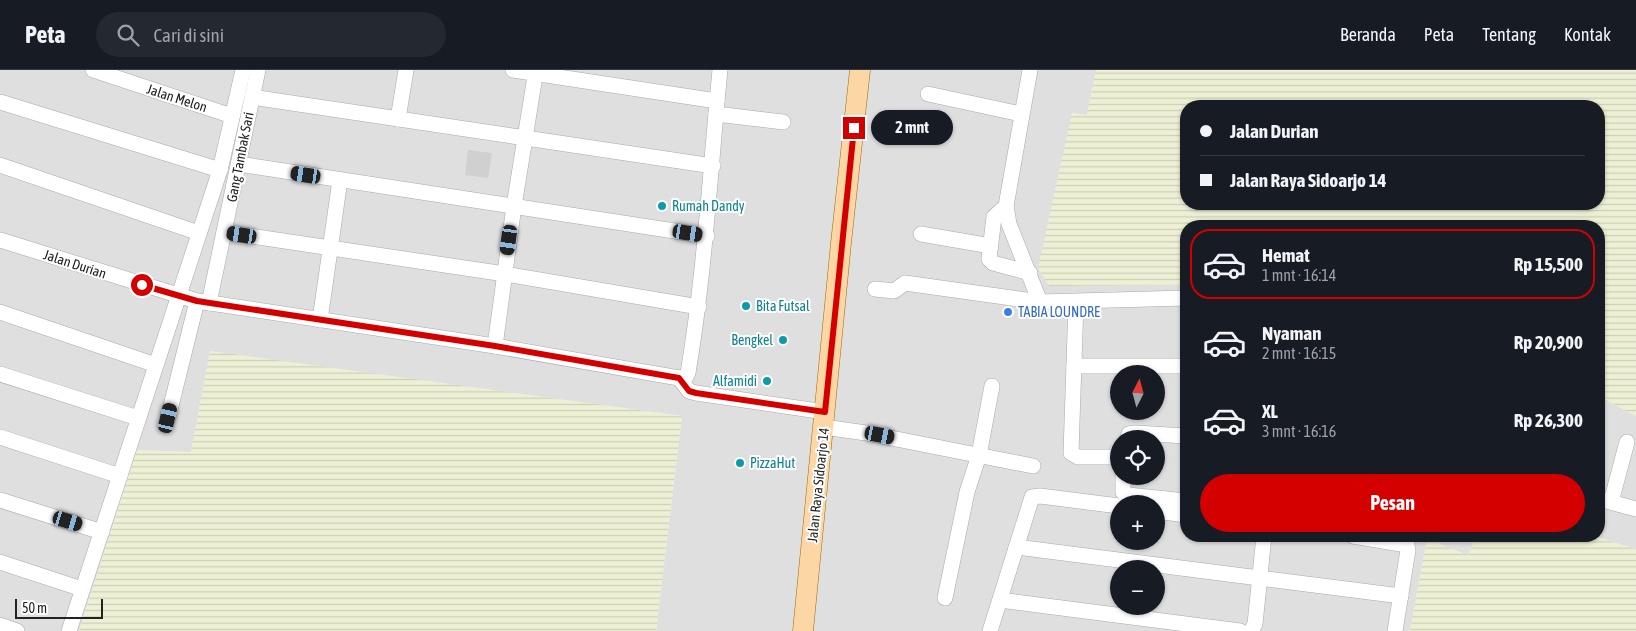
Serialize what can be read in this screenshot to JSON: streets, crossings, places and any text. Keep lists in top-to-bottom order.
{
  "streets": {
    "main road": ["Jalan Raya Sidoarjo 14"],
    "street": ["Jalan Melon", "Gang Tambak Sari", "Jalan Durian"]
  },
  "crossings": [
    ["Gang Tambak Sari", "Jalan Durian"]
  ],
  "places": [
    "Rumah Dandy",
    "Bita Futsal",
    "TABIA LOUNDRE",
    "Bengkel",
    "Alfamidi",
    "PizzaHut"
  ],
  "scale_bar": "50 m",
  "north": "top",
  "page": {
    "header": "Peta",
    "search": "Cari di sini",
    "nav": [
      "Beranda",
      "Peta",
      "Tentang",
      "Kontak"
    ],
    "banner": ["Jalan Durian", "Jalan Raya Sidoarjo 14"],
    "bubble": "2 mnt",
    "list": [
      {
        "name": "Hemat",
        "note": "1 mnt · 16:14",
        "value": "Rp 15,500"
      },
      {
        "name": "Nyaman",
        "note": "2 mnt · 16:15",
        "value": "Rp 20,900"
      },
      {
        "name": "XL",
        "note": "3 mnt · 16:16",
        "value": "Rp 26,300"
      }
    ],
    "map_buttons": ["+", "−"],
    "buttons": "Pesan",
    "scale": "50 m"
  }
}
